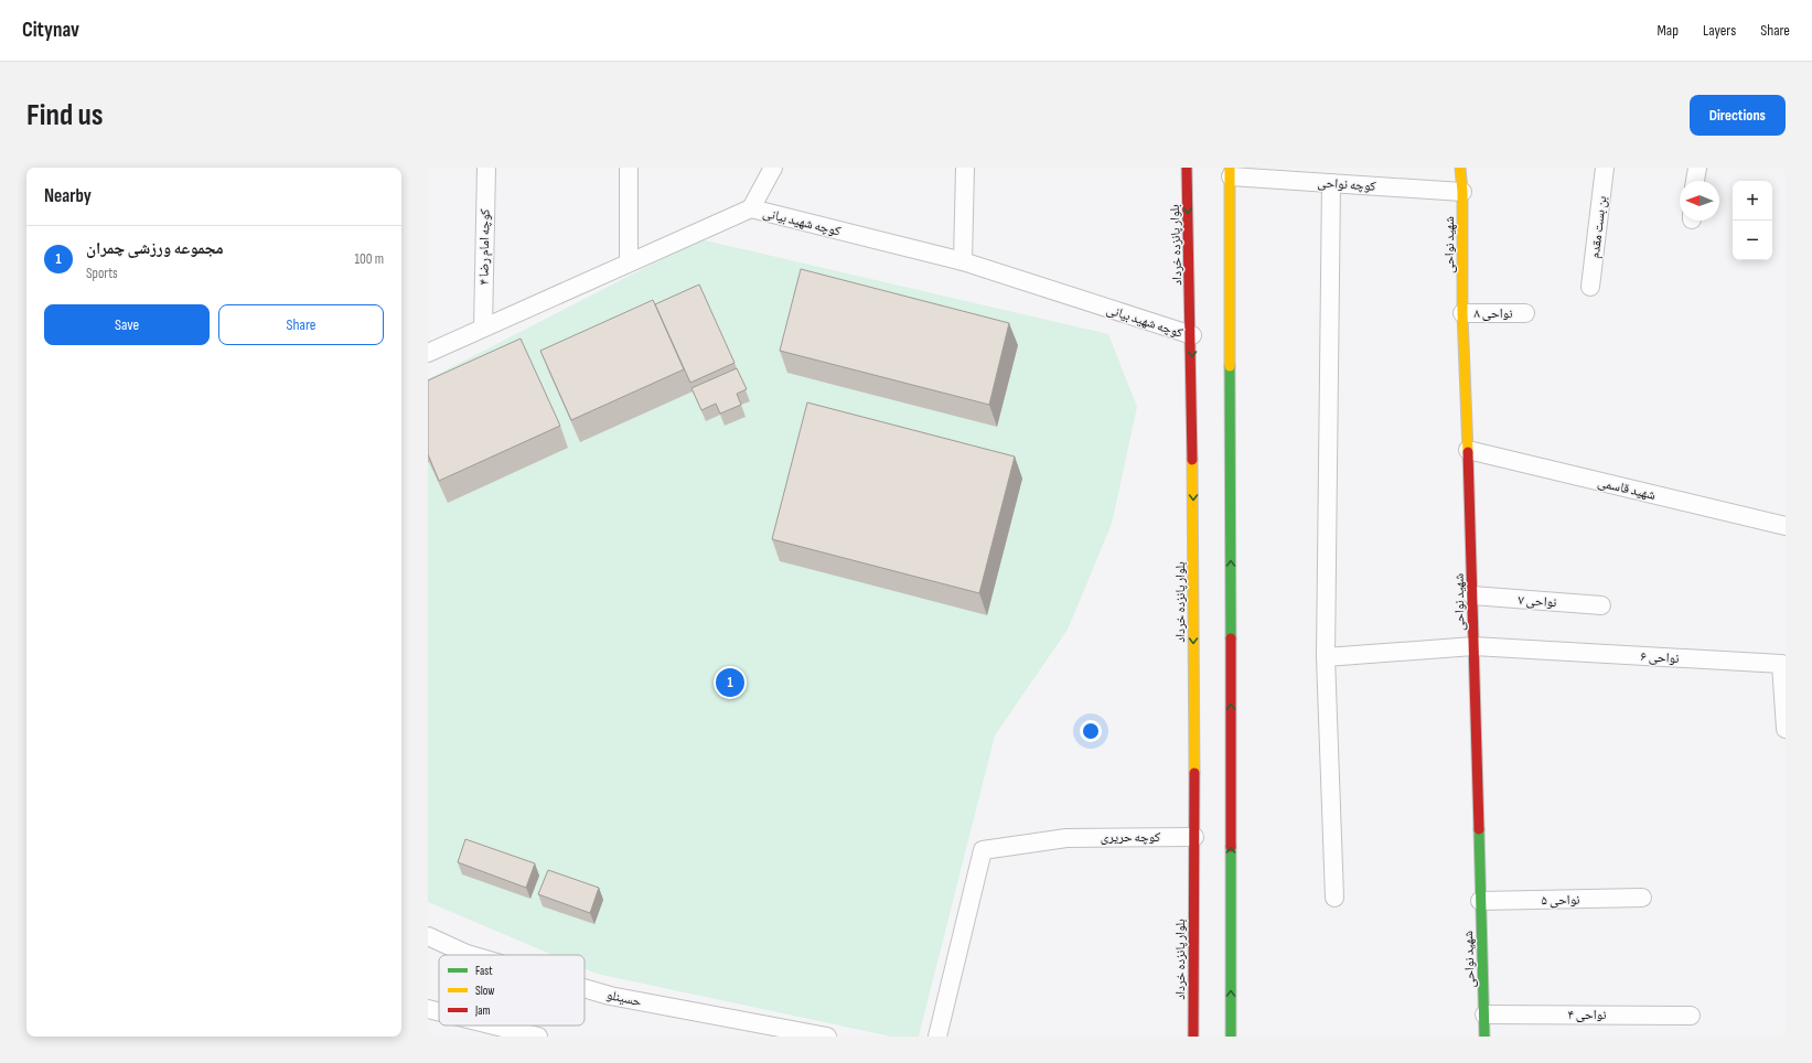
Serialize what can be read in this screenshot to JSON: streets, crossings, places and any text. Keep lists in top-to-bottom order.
{
  "streets": {
    "main road": ["بلوار پانزده خرداد", "شهید نواحی"],
    "street": [
      "کوچه نواحی",
      "کوچه شهید بیانی",
      "بن بست مقدم",
      "کوچه امام رضا ۴",
      "نواحی ۸",
      "شهید قاسمی",
      "نواحی ۷",
      "نواحی ۶",
      "کوچه حریری",
      "نواحی ۵",
      "حسینلو",
      "نواحی ۴"
    ]
  },
  "crossings": [
    ["کوچه نواحی", "شهید نواحی"],
    ["کوچه شهید بیانی", "بلوار پانزده خرداد"],
    ["کوچه شهید بیانی", "کوچه امام رضا ۴"],
    ["بلوار پانزده خرداد", "کوچه حریری"],
    ["شهید نواحی", "نواحی ۸"],
    ["شهید نواحی", "شهید قاسمی"],
    ["شهید نواحی", "نواحی ۷"],
    ["شهید نواحی", "نواحی ۶"],
    ["شهید نواحی", "نواحی ۵"],
    ["شهید نواحی", "نواحی ۴"]
  ],
  "legend": ["Fast", "Slow", "Jam"],
  "north": "left",
  "page": {
    "header": "Citynav",
    "nav": ["Map", "Layers", "Share"],
    "buttons": [
      "Directions",
      ["Save", "Share"]
    ],
    "title": "Find us",
    "heading": "Nearby",
    "map_buttons": ["+", "−"],
    "list": [
      {
        "mark": "1",
        "name": "مجموعه ورزشی چمران",
        "note": "Sports",
        "value": "100 m"
      }
    ],
    "pins": "1"
  }
}
